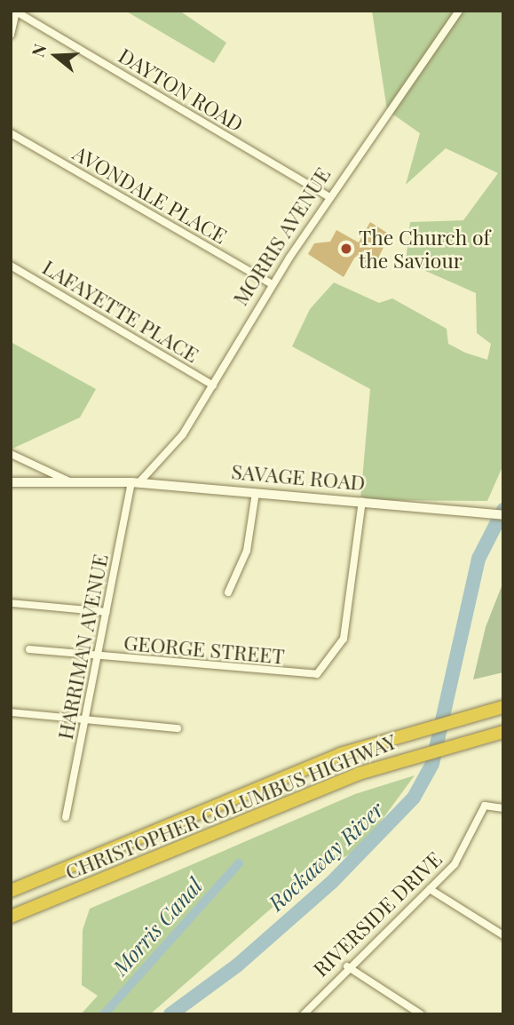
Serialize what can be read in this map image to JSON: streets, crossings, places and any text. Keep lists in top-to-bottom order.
{
  "streets": {
    "highway": ["CHRISTOPHER COLUMBUS HIGHWAY"],
    "street": [
      "DAYTON ROAD",
      "AVONDALE PLACE",
      "MORRIS AVENUE",
      "LAFAYETTE PLACE",
      "SAVAGE ROAD",
      "HARRIMAN AVENUE",
      "GEORGE STREET",
      "RIVERSIDE DRIVE"
    ]
  },
  "crossings": [
    ["DAYTON ROAD", "MORRIS AVENUE"],
    ["AVONDALE PLACE", "MORRIS AVENUE"],
    ["MORRIS AVENUE", "LAFAYETTE PLACE"],
    ["MORRIS AVENUE", "SAVAGE ROAD"],
    ["MORRIS AVENUE", "HARRIMAN AVENUE"],
    ["SAVAGE ROAD", "HARRIMAN AVENUE"],
    ["SAVAGE ROAD", "GEORGE STREET"],
    ["HARRIMAN AVENUE", "GEORGE STREET"]
  ],
  "water": ["Rockaway River", "Morris Canal"],
  "places": ["The Church of the Saviour"],
  "north": "left"
}
